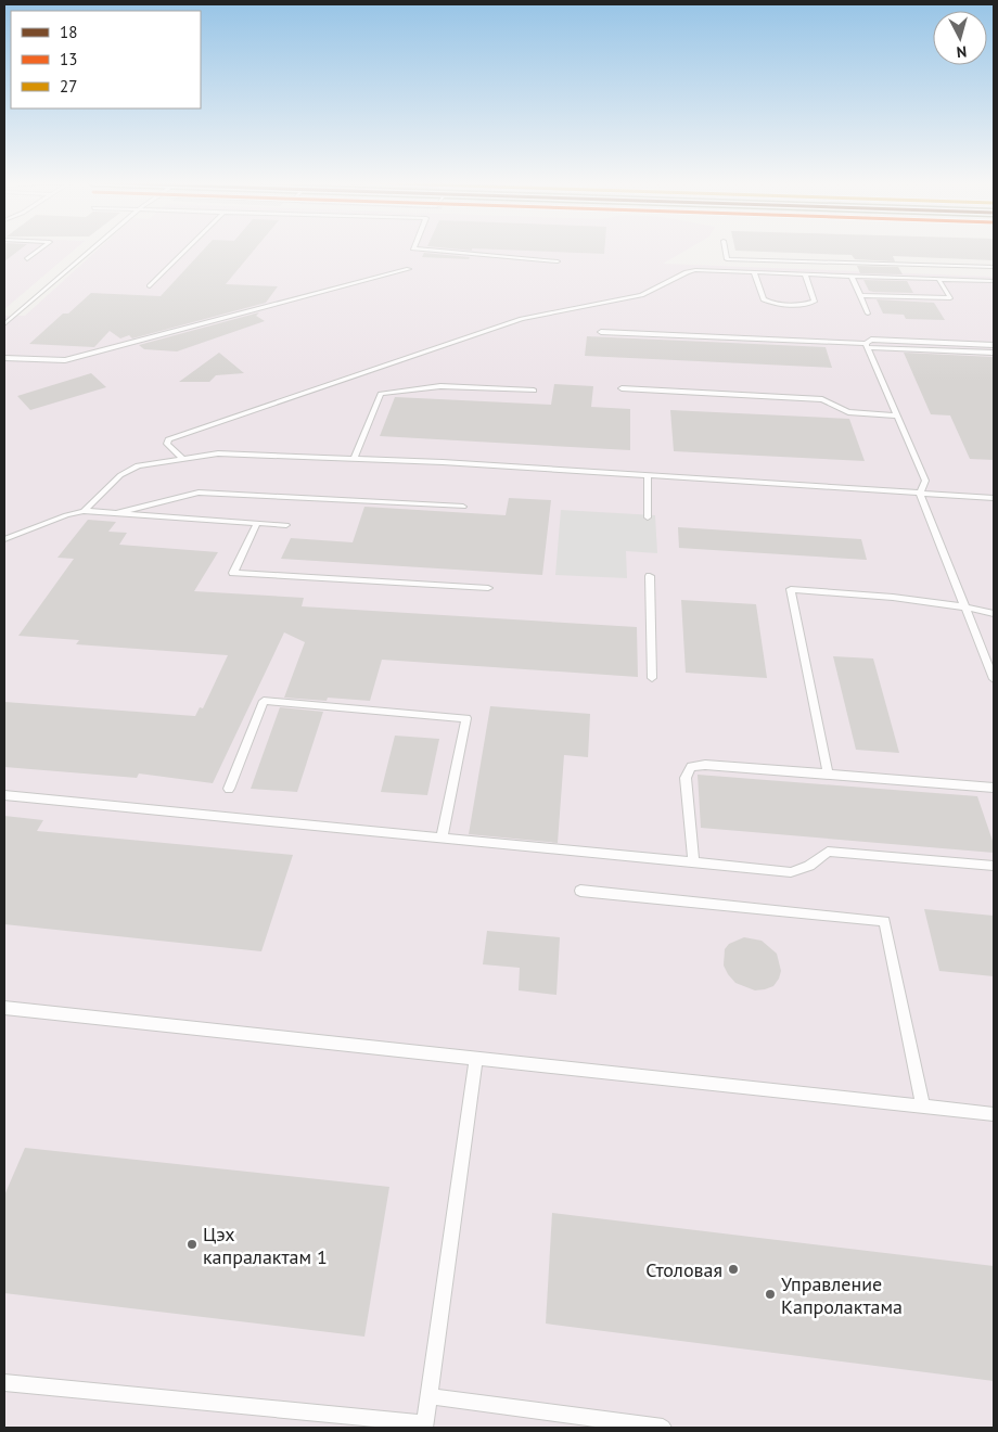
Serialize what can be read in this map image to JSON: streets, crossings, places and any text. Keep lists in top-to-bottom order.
{
  "places": ["Цэх капралактам 1", "Столовая", "Управление Капролактама"],
  "legend": ["18", "13", "27"],
  "north": "bottom"
}
